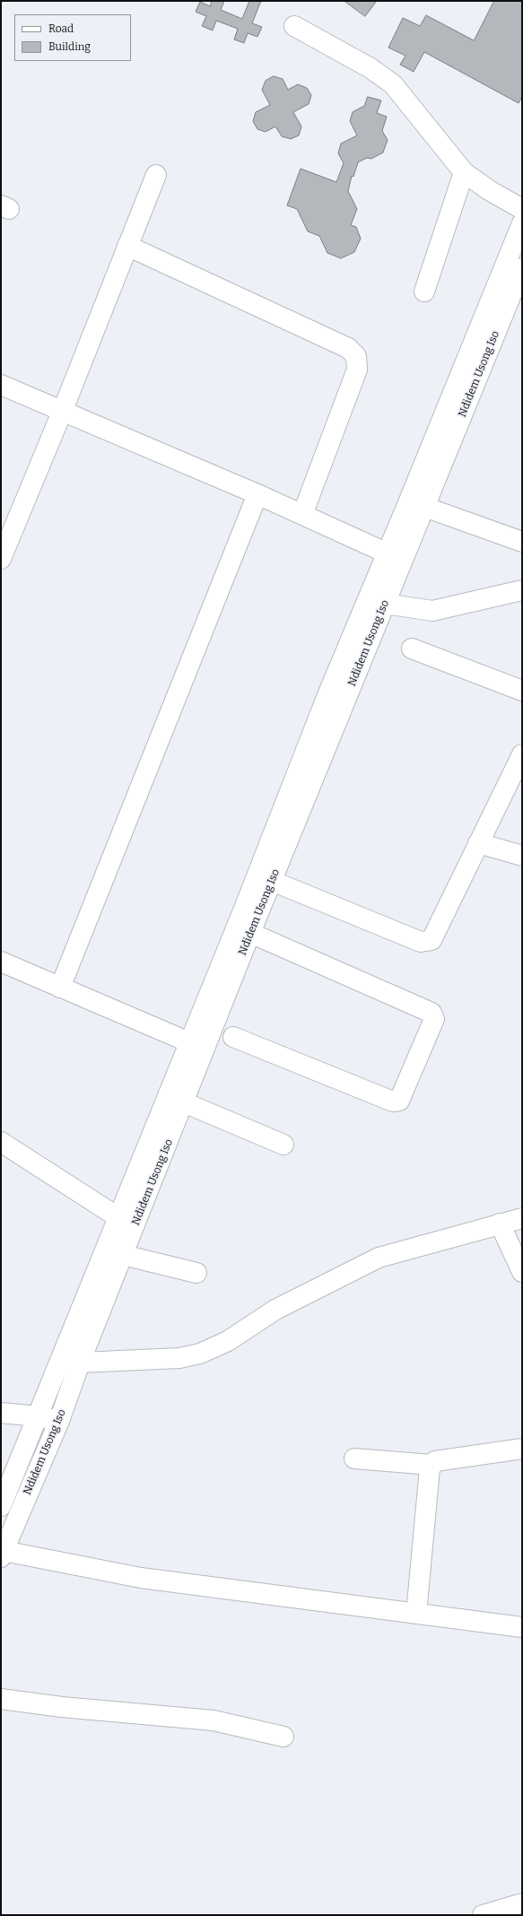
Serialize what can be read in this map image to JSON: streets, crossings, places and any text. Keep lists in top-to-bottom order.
{
  "streets": {
    "main road": ["Ndidem Usong Iso"]
  },
  "legend": ["Road", "Building"]
}
